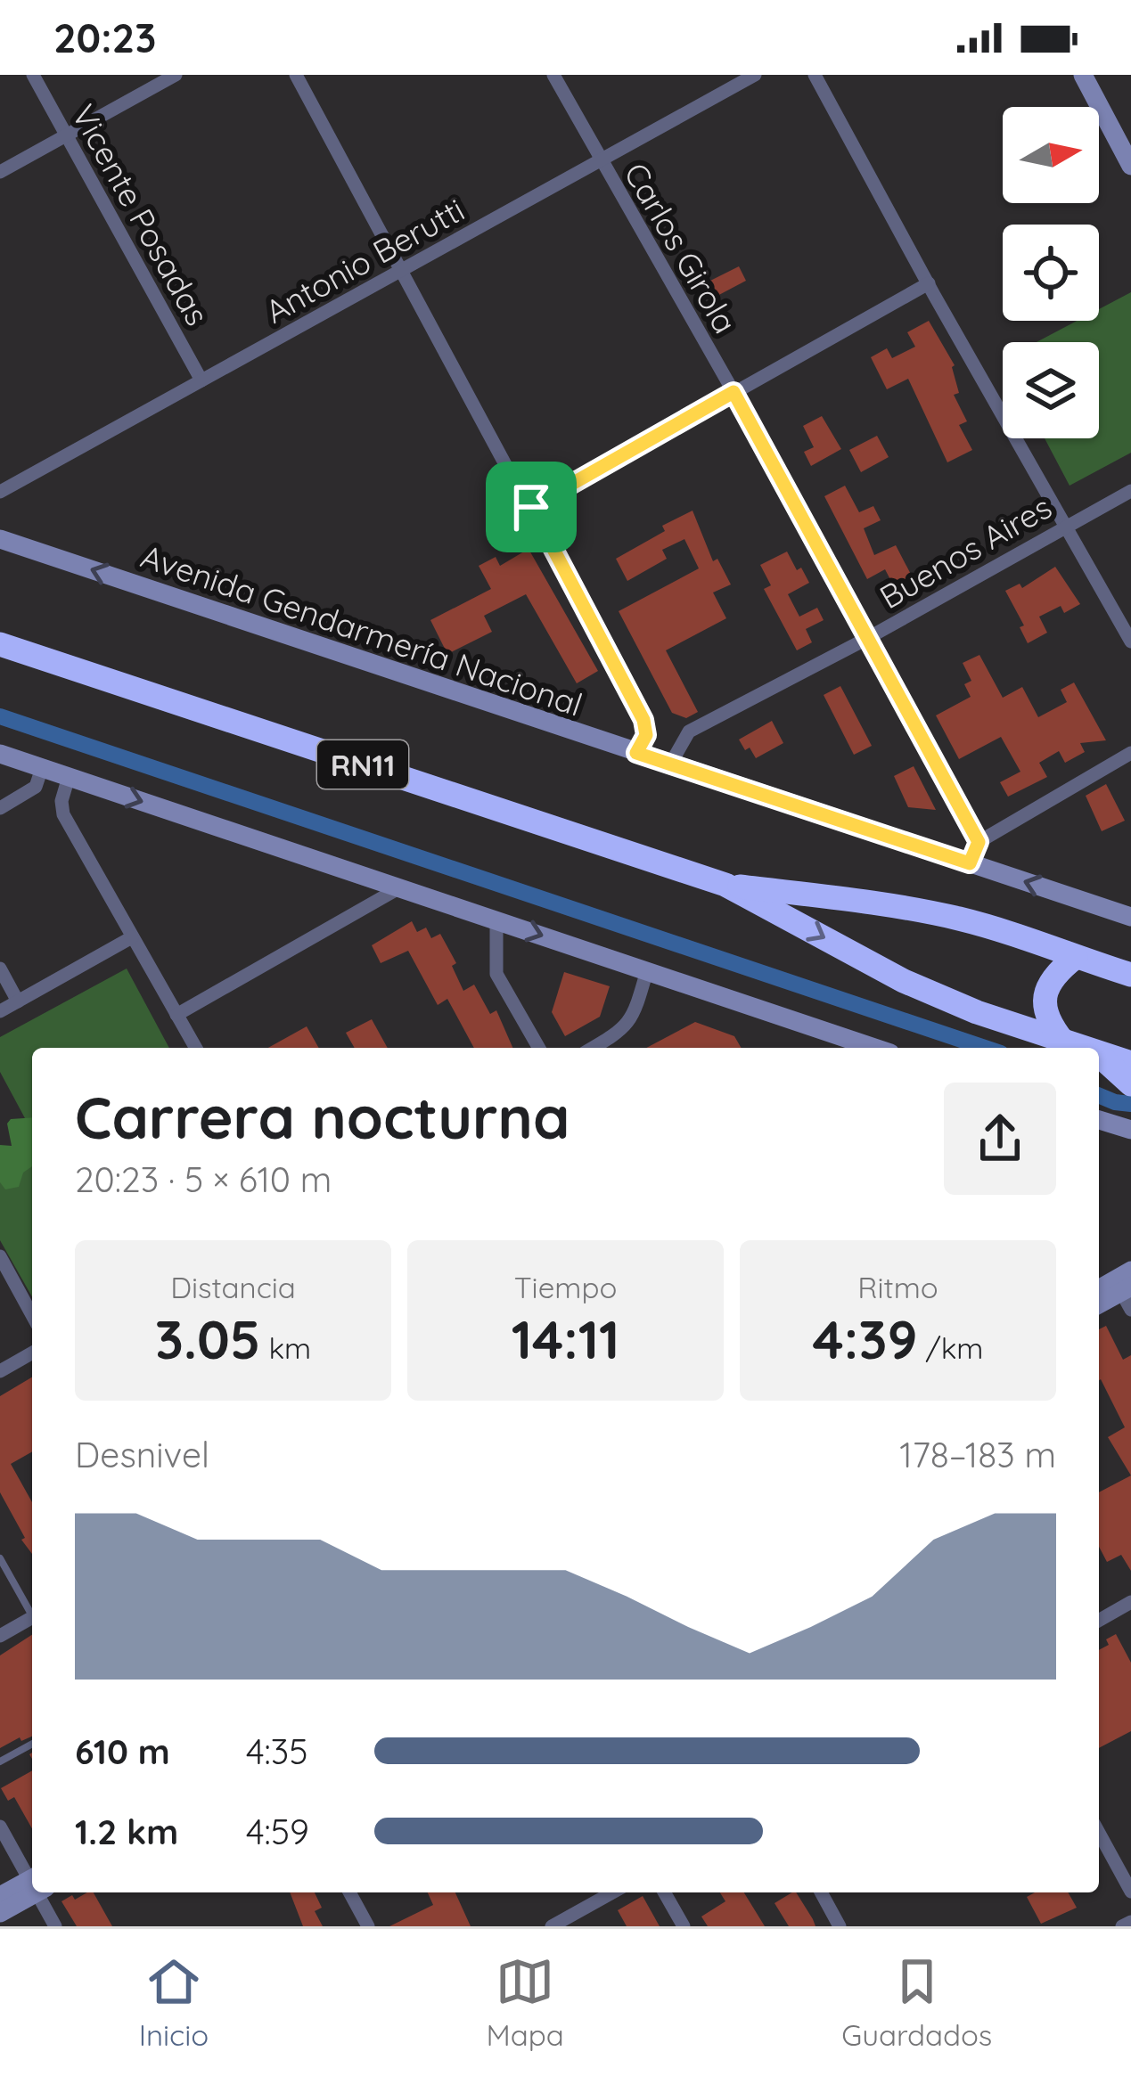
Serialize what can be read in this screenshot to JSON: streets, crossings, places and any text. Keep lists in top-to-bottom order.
{
  "streets": {
    "highway": ["RN11"],
    "main road": ["Avenida Gendarmería Nacional"],
    "street": [
      "Vicente Posadas",
      "Carlos Girola",
      "Antonio Berutti",
      "Buenos Aires"
    ]
  },
  "crossings": [
    ["Vicente Posadas", "Antonio Berutti"],
    ["Carlos Girola", "Antonio Berutti"],
    ["Carlos Girola", "Buenos Aires"],
    ["Buenos Aires", "Avenida Gendarmería Nacional"]
  ],
  "one_way": ["Avenida Gendarmería Nacional"],
  "north": "right",
  "page": {
    "status": "20:23",
    "heading": ["Carrera nocturna", "20:23 · 5 × 610 m"],
    "stats": [
      ["Distancia", "3.05 km"],
      ["Tiempo", "14:11"],
      ["Ritmo", "4:39 /km"]
    ],
    "chart": ["Desnivel", "178–183 m"],
    "list": [
      {
        "name": "610 m",
        "note": "4:35"
      },
      {
        "name": "1.2 km",
        "note": "4:59"
      }
    ],
    "tabs": ["Inicio", "Mapa", "Guardados"]
  }
}
